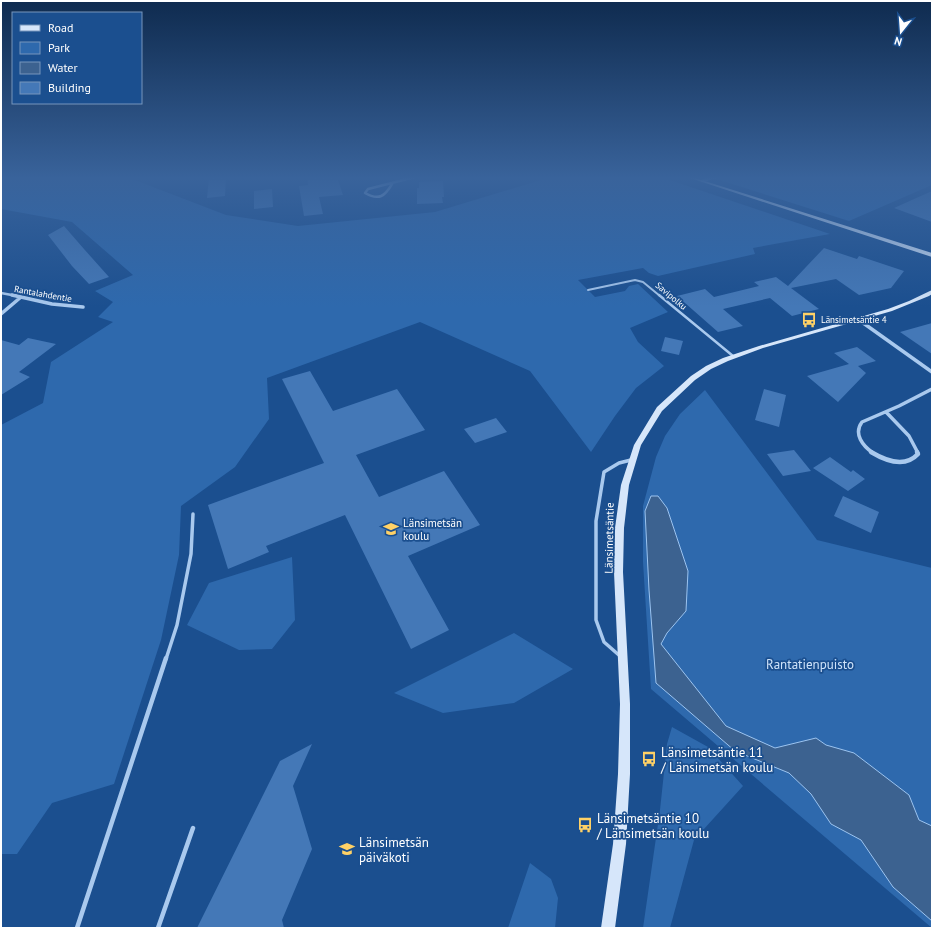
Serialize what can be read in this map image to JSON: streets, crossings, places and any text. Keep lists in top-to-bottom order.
{
  "streets": {
    "street": ["Rantalahdentie", "Länsimetsäntie"],
    "lane": ["Savipolku"]
  },
  "crossings": [
    ["Savipolku", "Länsimetsäntie"]
  ],
  "parks": ["Rantatienpuisto"],
  "places": {
    "bus stop": ["Länsimetsäntie 4", "Länsimetsäntie 11 / Länsimetsän koulu", "Länsimetsäntie 10 / Länsimetsän koulu"],
    "school or university": ["Länsimetsän koulu", "Länsimetsän päiväkoti"]
  },
  "legend": [
    "Road",
    "Park",
    "Water",
    "Building"
  ],
  "north": "bottom"
}
